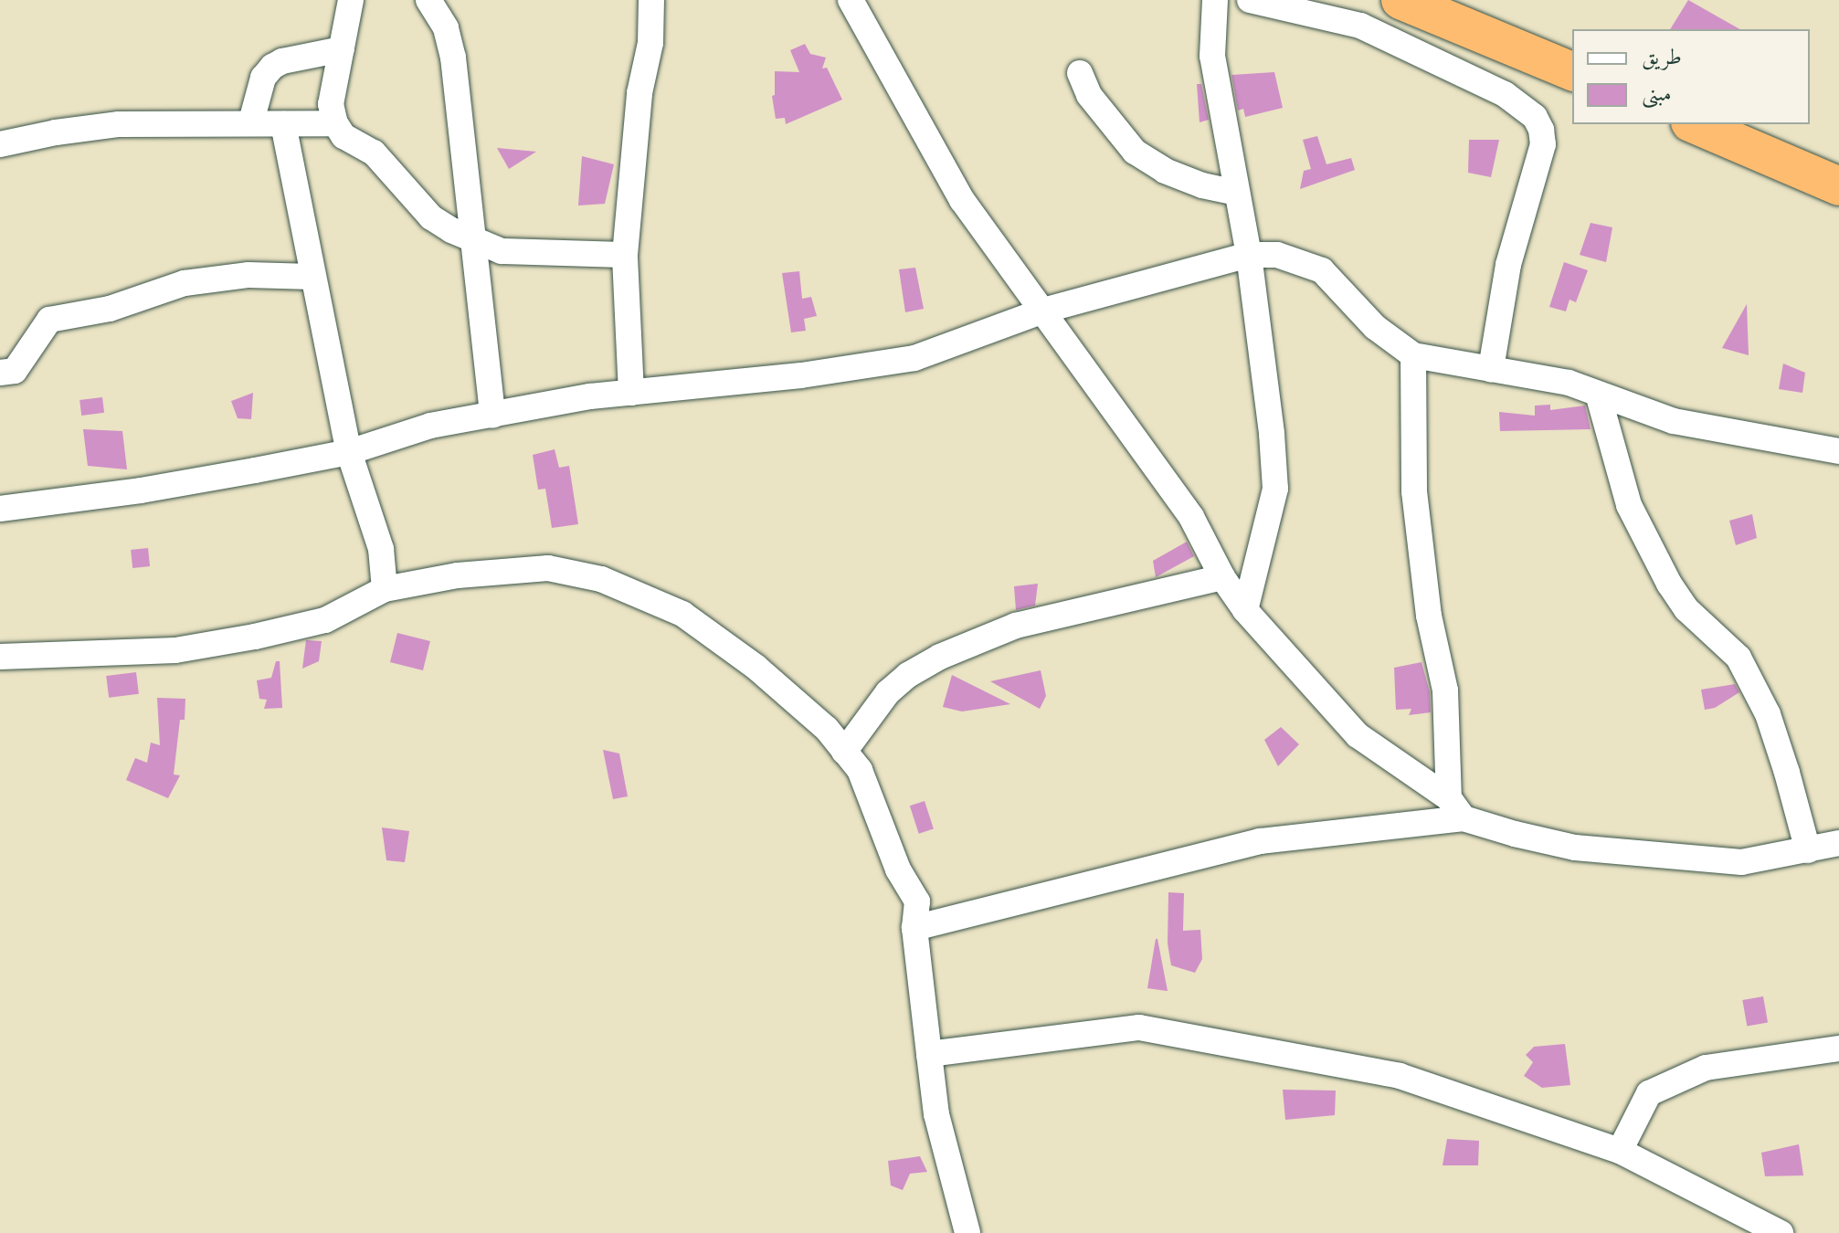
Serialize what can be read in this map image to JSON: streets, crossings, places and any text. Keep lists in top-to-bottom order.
{
  "legend": ["طريق", "مبنى"]
}
